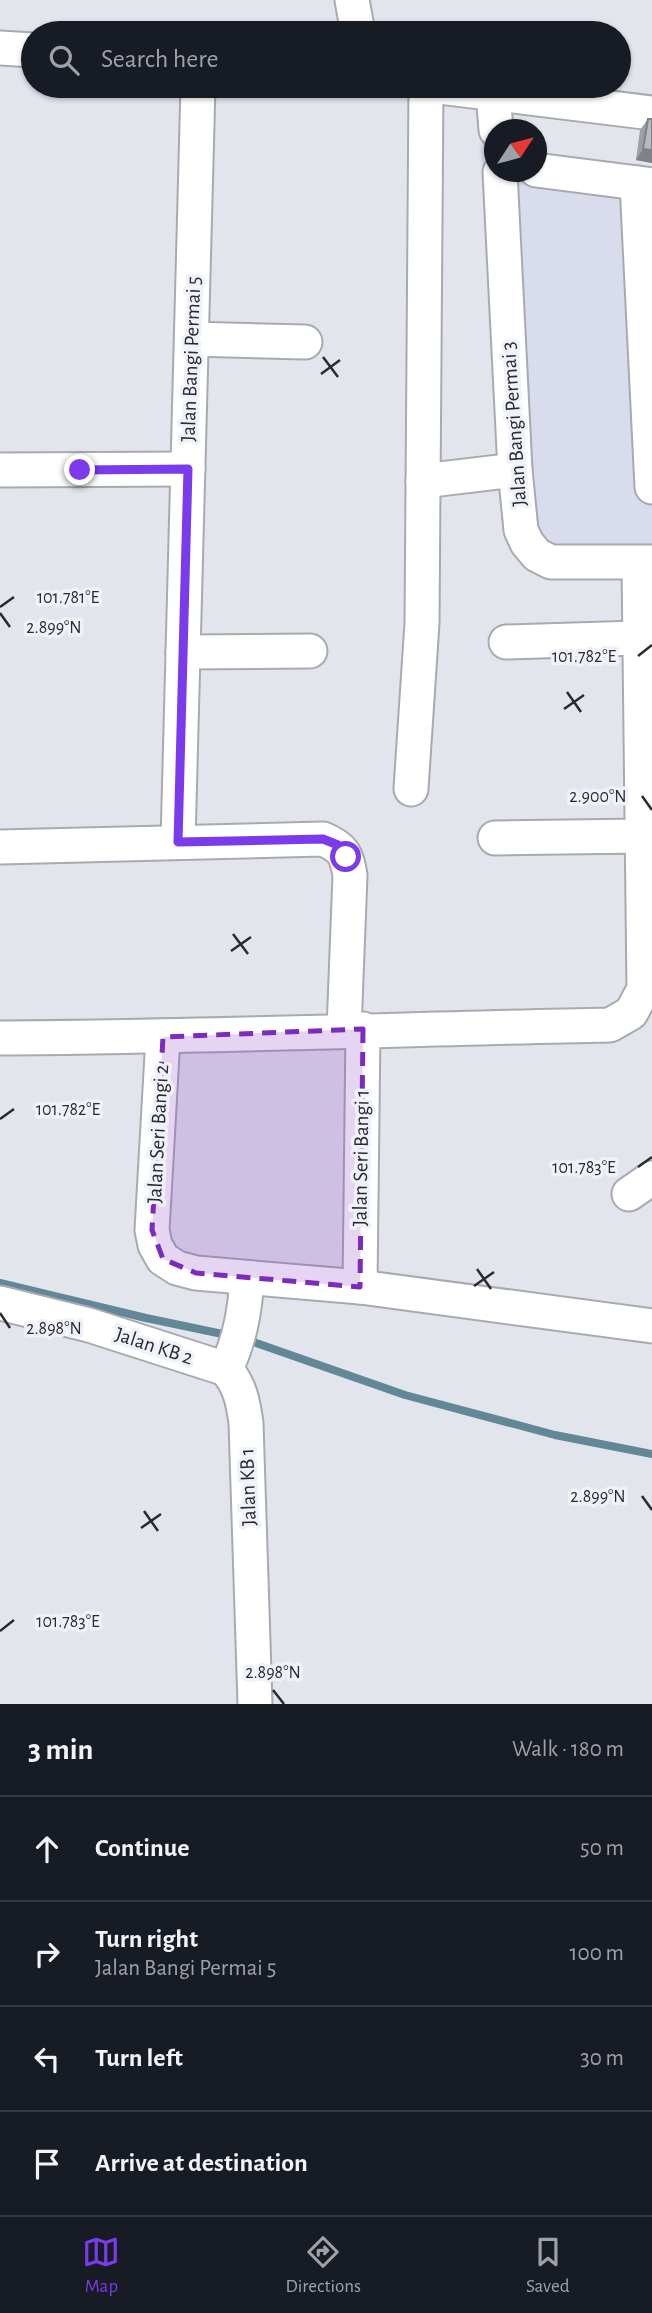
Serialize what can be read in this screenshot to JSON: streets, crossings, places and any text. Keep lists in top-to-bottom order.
{
  "streets": {
    "street": [
      "Jalan Bangi Permai 5",
      "Jalan Bangi Permai 3",
      "Jalan Seri Bangi 2",
      "Jalan Seri Bangi 1",
      "Jalan KB 2",
      "Jalan KB 1"
    ]
  },
  "crossings": [
    ["Jalan Bangi Permai 5", "Jalan Seri Bangi 1"],
    ["Jalan KB 2", "Jalan KB 1"]
  ],
  "north": "top right",
  "page": {
    "search": "Search here",
    "heading": ["3 min", "Walk · 180 m"],
    "list": [
      ["Continue", "50 m"],
      ["Turn right", "Jalan Bangi Permai 5", "100 m"],
      ["Turn left", "30 m"],
      "Arrive at destination"
    ],
    "nav": ["Map", "Directions", "Saved"]
  },
  "coordinates": [
    "101.781°E",
    "2.899°N",
    "101.782°E",
    "2.900°N",
    "101.783°E",
    "2.898°N"
  ]
}
